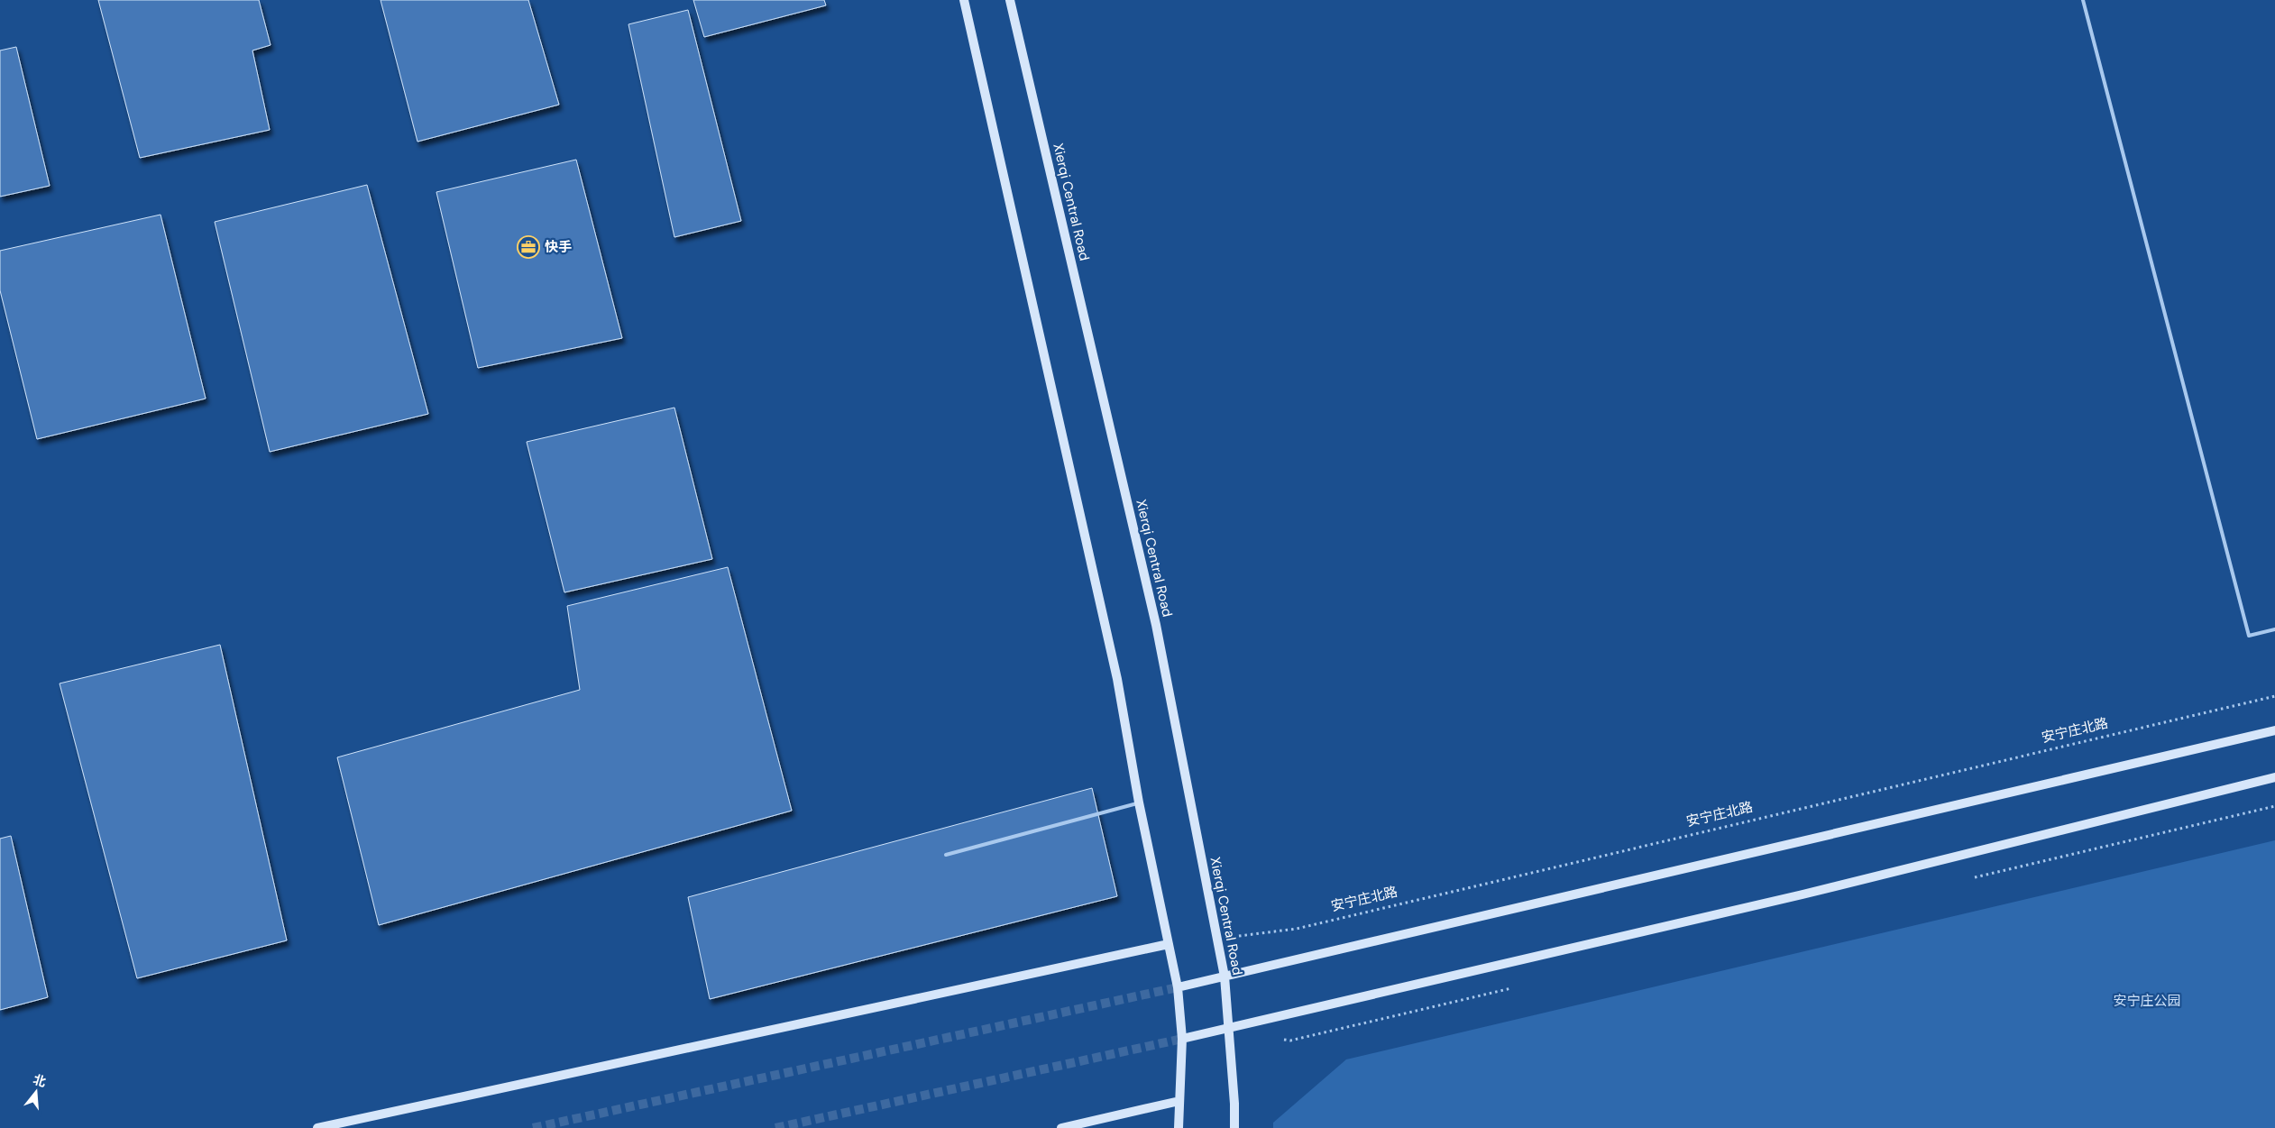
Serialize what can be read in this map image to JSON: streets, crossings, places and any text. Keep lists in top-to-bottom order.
{
  "streets": {
    "main road": ["Xierqi Central Road"],
    "path": ["安宁庄北路"]
  },
  "crossings": [
    ["Xierqi Central Road", "安宁庄北路"]
  ],
  "parks": ["安宁庄公园"],
  "places": {
    "office": ["快手"]
  },
  "north": "top"
}
